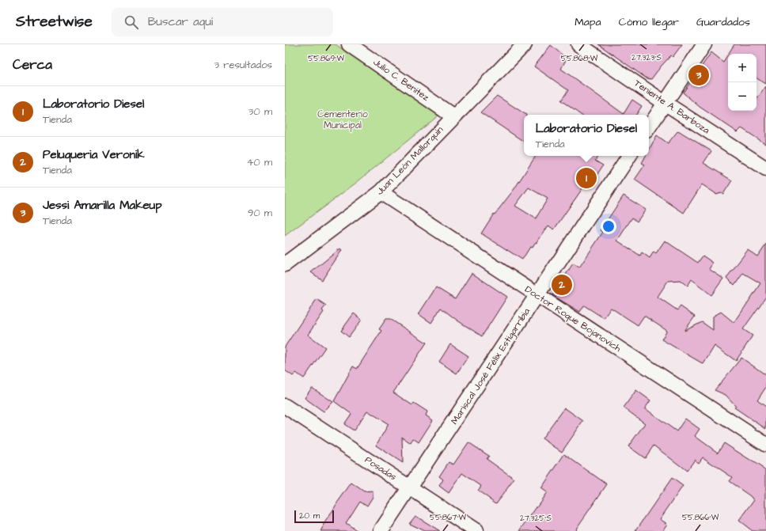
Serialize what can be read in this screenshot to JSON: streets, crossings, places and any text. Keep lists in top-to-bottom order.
{
  "streets": {
    "street": [
      "Julio C. Benitez",
      "Teniente A. Barboza",
      "Juan León Mallorquín",
      "Doctor Roque Bojanovich",
      "Mariscal José Félix Estigarribia",
      "Posadas"
    ]
  },
  "crossings": [
    ["Julio C. Benitez", "Juan León Mallorquín"],
    ["Juan León Mallorquín", "Doctor Roque Bojanovich"],
    ["Doctor Roque Bojanovich", "Mariscal José Félix Estigarribia"],
    ["Mariscal José Félix Estigarribia", "Posadas"]
  ],
  "parks": ["Cementerio Municipal"],
  "scale_bar": "20 m",
  "page": {
    "header": "Streetwise",
    "search": "Buscar aquí",
    "nav": ["Mapa", "Cómo llegar", "Guardados"],
    "heading": ["Cerca", "3 resultados"],
    "map_buttons": ["+", "−"],
    "pins": ["3", "1", "2"],
    "list": [
      {
        "mark": "1",
        "name": "Laboratorio Diesel",
        "note": "Tienda",
        "value": "30 m"
      },
      {
        "mark": "2",
        "name": "Peluqueria Veronik",
        "note": "Tienda",
        "value": "40 m"
      },
      {
        "mark": "3",
        "name": "Jessi Amarilla Makeup",
        "note": "Tienda",
        "value": "90 m"
      }
    ],
    "popup": ["Laboratorio Diesel", "Tienda"],
    "scale": "20 m"
  },
  "coordinates": [
    "27.323°S",
    "55.869°W",
    "55.868°W",
    "55.867°W",
    "55.866°W",
    "27.325°S"
  ]
}
